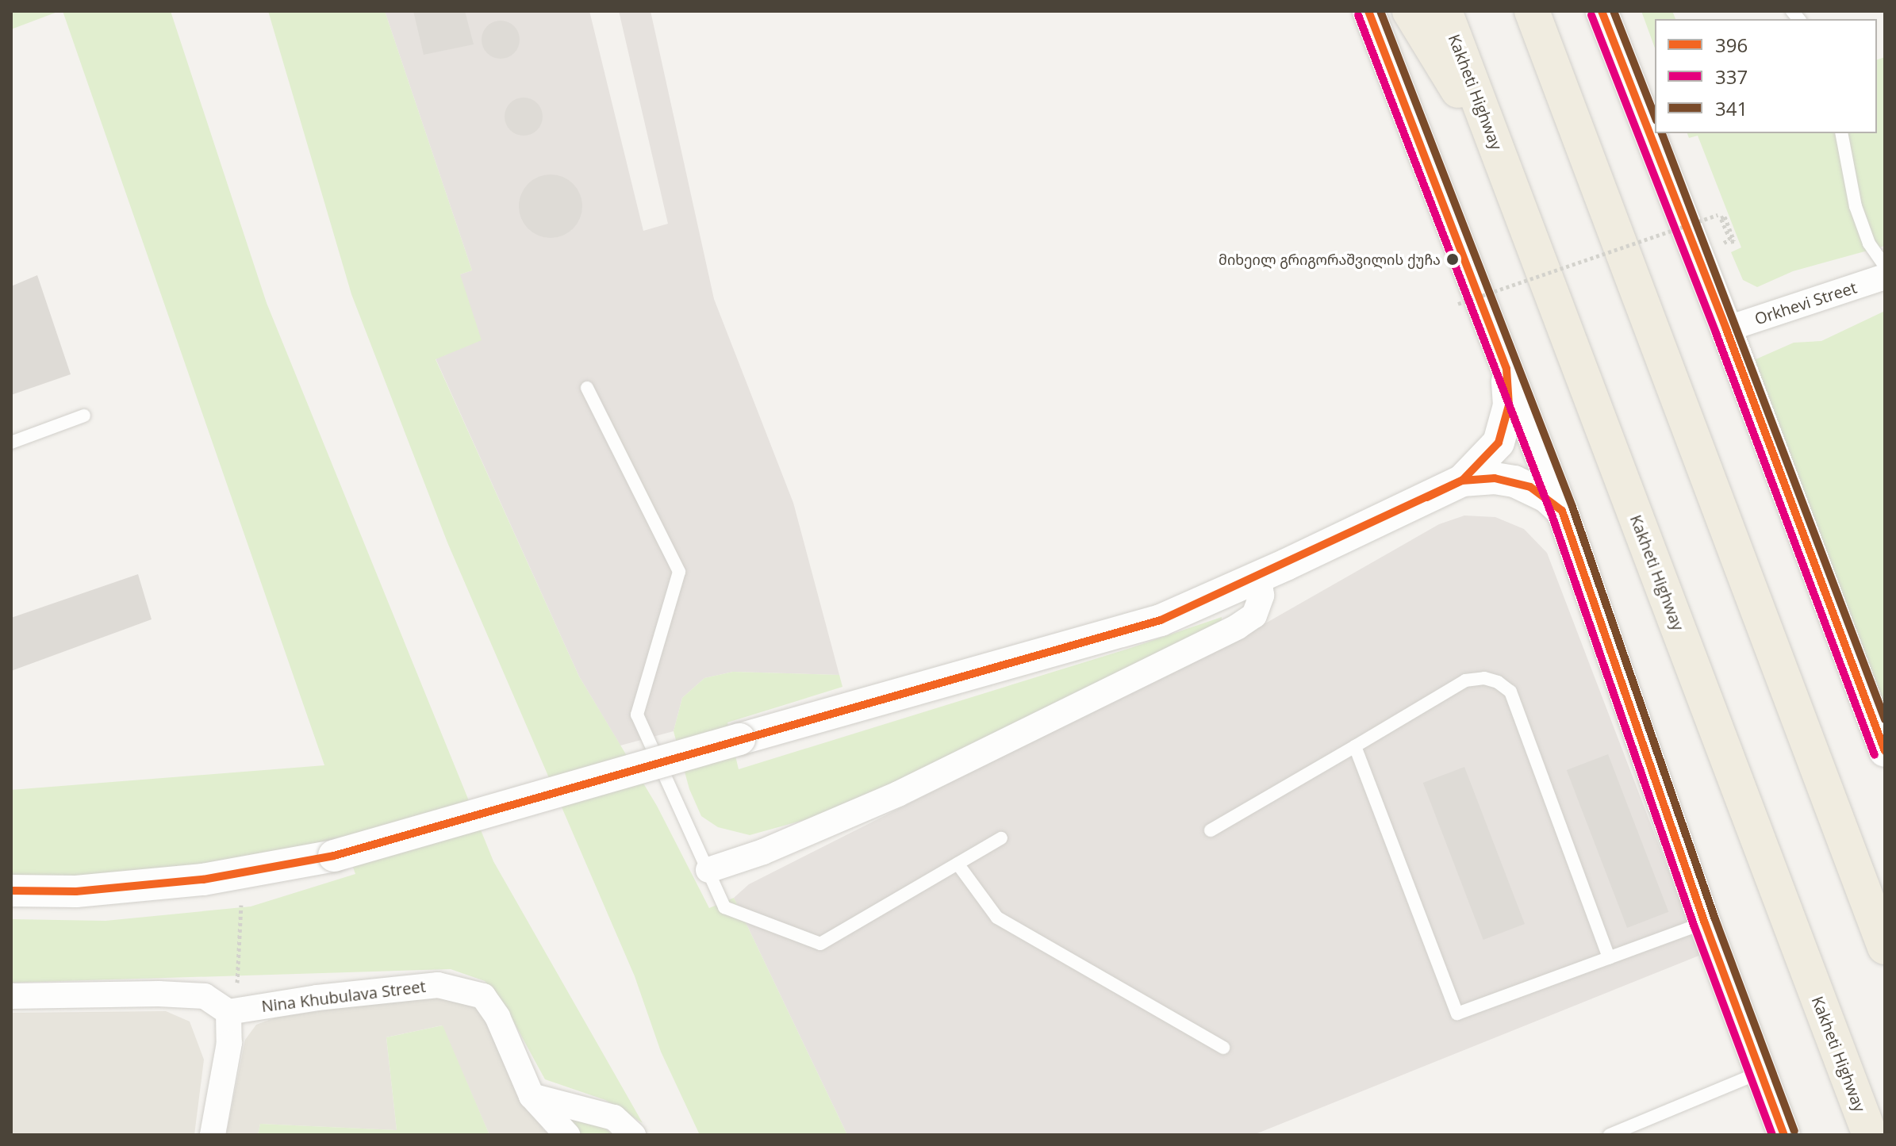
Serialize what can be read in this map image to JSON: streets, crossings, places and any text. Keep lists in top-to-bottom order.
{
  "streets": {
    "highway": ["Kakheti Highway"],
    "street": ["Orkhevi Street", "Nina Khubulava Street"]
  },
  "places": ["მიხეილ გრიგორაშვილის ქუჩა"],
  "lines": ["transit line 396", "transit line 341", "transit line 337"],
  "legend": ["396", "337", "341"]
}
